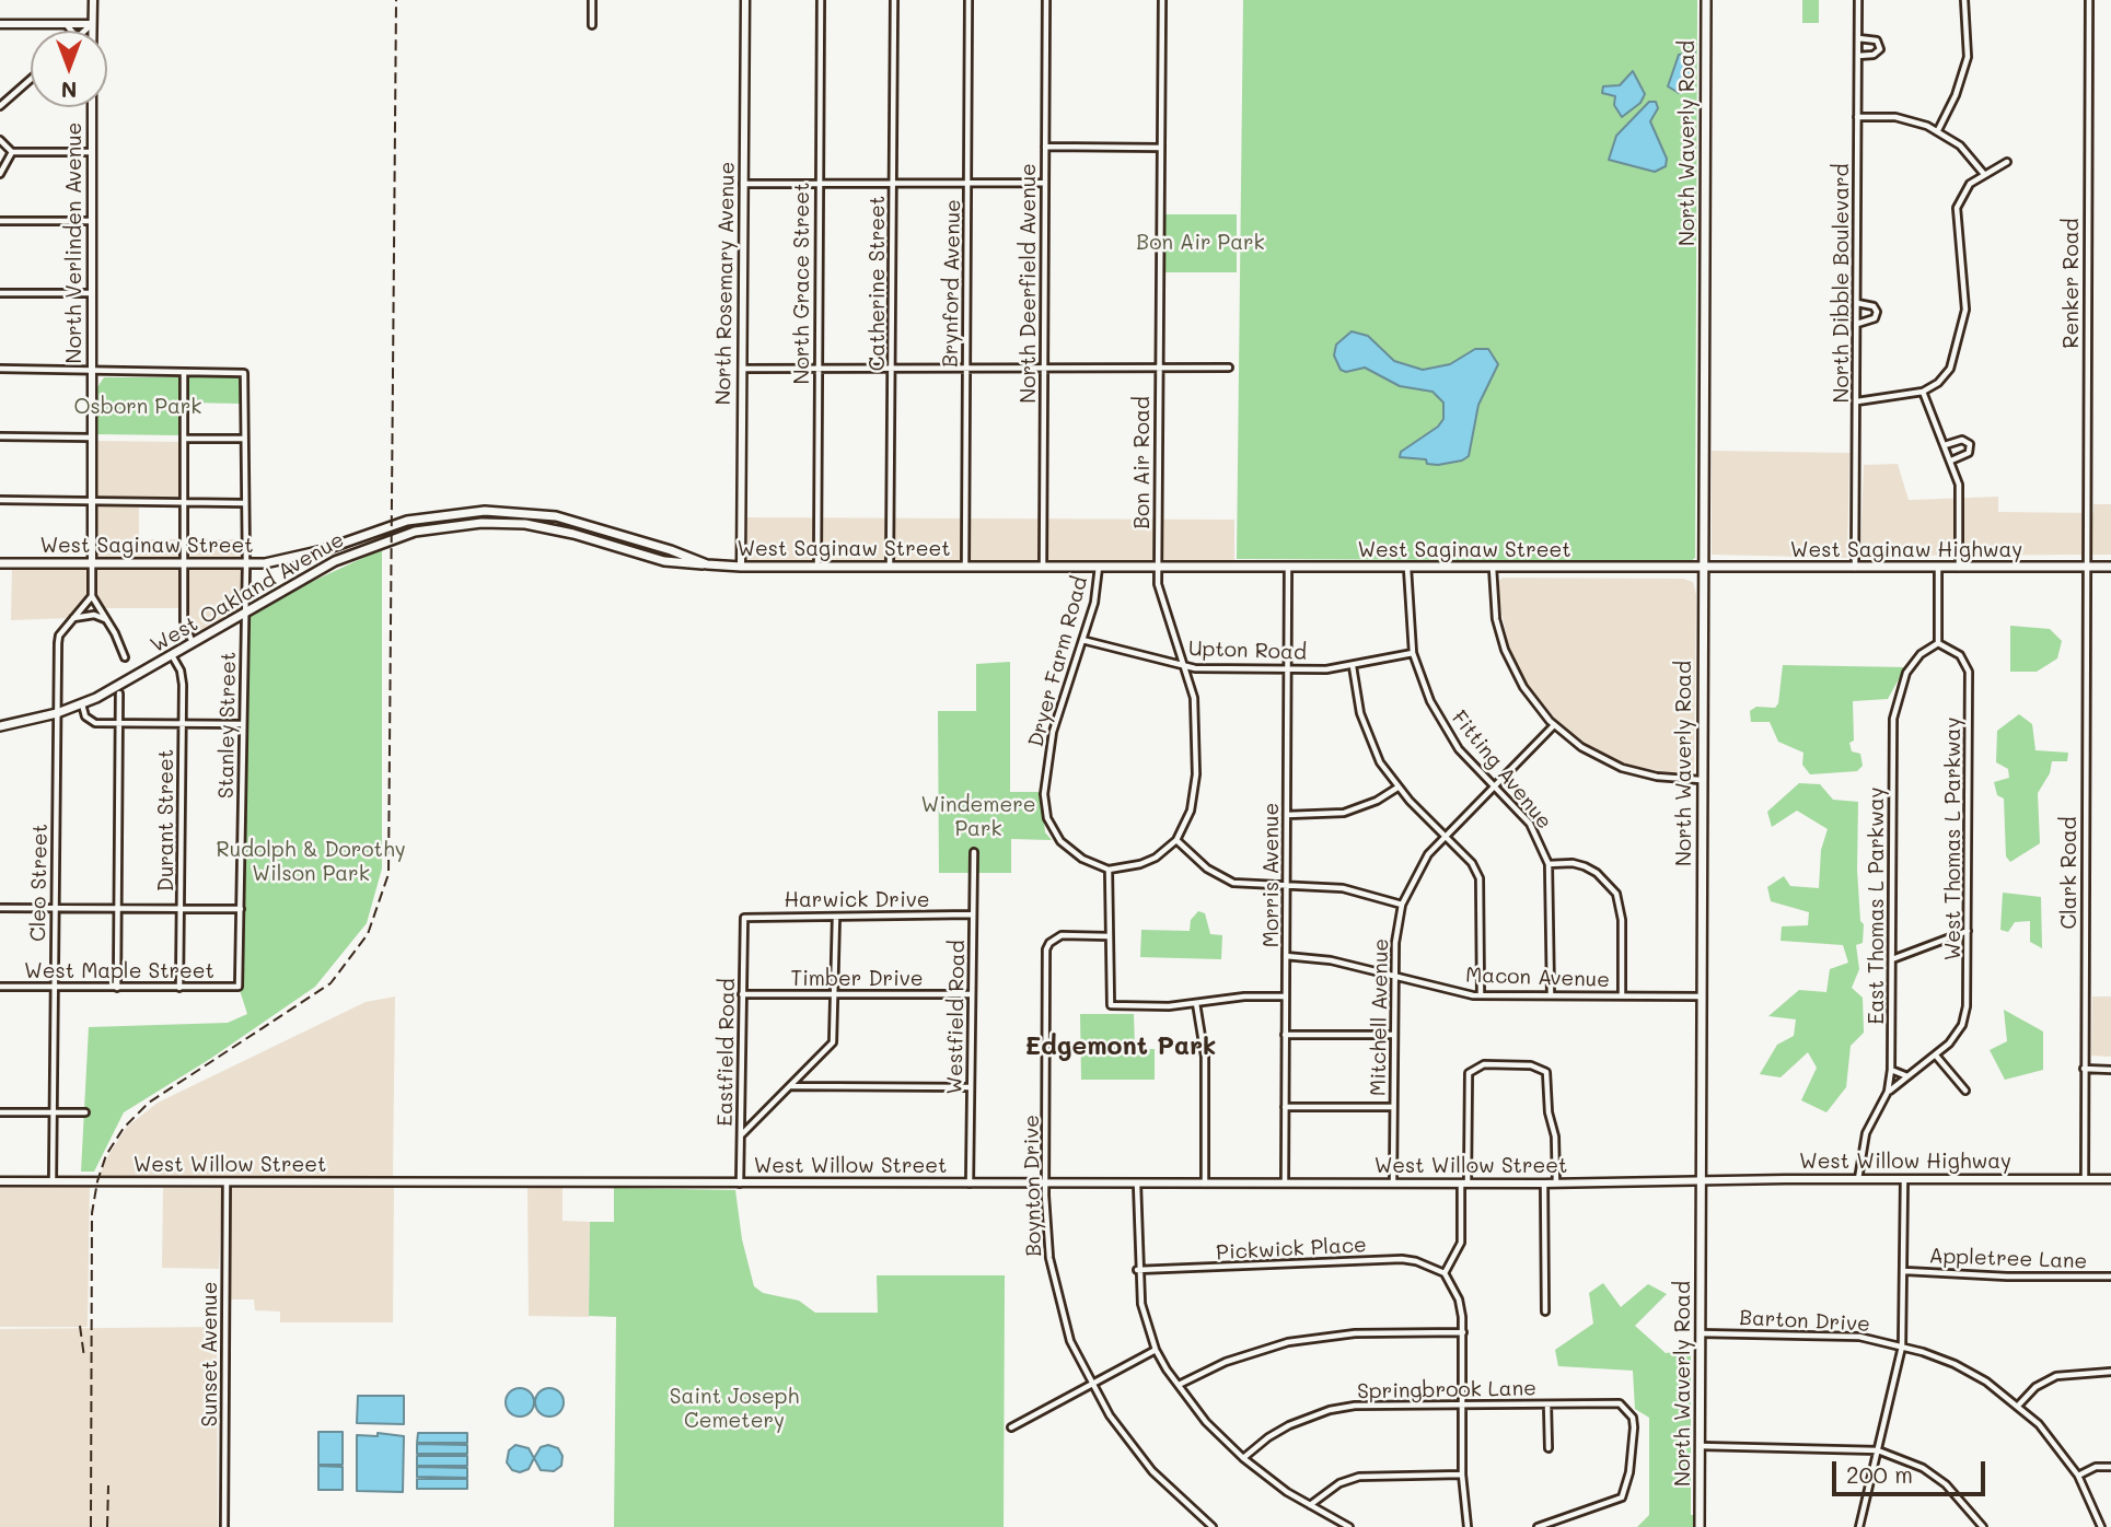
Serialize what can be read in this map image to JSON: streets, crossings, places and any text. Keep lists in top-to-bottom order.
{
  "streets": {
    "main road": [
      "North Waverly Road",
      "West Saginaw Street",
      "West Saginaw Highway",
      "West Oakland Avenue"
    ],
    "street": [
      "North Verlinden Avenue",
      "North Rosemary Avenue",
      "North Grace Street",
      "Catherine Street",
      "Brynford Avenue",
      "North Deerfield Avenue",
      "North Dibble Boulevard",
      "Renker Road",
      "Bon Air Road",
      "Upton Road",
      "Dryer Farm Road",
      "Stanley Street",
      "Fitting Avenue",
      "Durant Street",
      "West Thomas L Parkway",
      "Clark Road",
      "Morris Avenue",
      "Cleo Street",
      "Harwick Drive",
      "East Thomas L Parkway",
      "West Maple Street",
      "Macon Avenue",
      "Timber Drive",
      "Westfield Road",
      "Mitchell Avenue",
      "Eastfield Road",
      "West Willow Highway",
      "West Willow Street",
      "Boynton Drive",
      "Pickwick Place",
      "Appletree Lane",
      "Barton Drive",
      "Sunset Avenue",
      "Springbrook Lane"
    ]
  },
  "crossings": [
    ["North Waverly Road", "West Saginaw Street"],
    ["North Waverly Road", "West Saginaw Highway"],
    ["North Waverly Road", "Macon Avenue"],
    ["North Waverly Road", "West Willow Highway"],
    ["North Waverly Road", "West Willow Street"],
    ["North Waverly Road", "Barton Drive"],
    ["North Verlinden Avenue", "West Saginaw Street"],
    ["North Verlinden Avenue", "Cleo Street"],
    ["North Rosemary Avenue", "West Saginaw Street"],
    ["North Grace Street", "West Saginaw Street"],
    ["Catherine Street", "West Saginaw Street"],
    ["Brynford Avenue", "West Saginaw Street"],
    ["North Deerfield Avenue", "West Saginaw Street"],
    ["North Dibble Boulevard", "West Saginaw Highway"],
    ["Renker Road", "West Saginaw Highway"],
    ["Renker Road", "Clark Road"],
    ["Bon Air Road", "West Saginaw Street"],
    ["Bon Air Road", "Upton Road"],
    ["Bon Air Road", "Dryer Farm Road"],
    ["West Saginaw Street", "West Saginaw Highway"],
    ["West Saginaw Street", "West Oakland Avenue"],
    ["West Saginaw Street", "Dryer Farm Road"],
    ["West Saginaw Street", "Stanley Street"],
    ["West Saginaw Street", "Fitting Avenue"],
    ["West Saginaw Street", "Morris Avenue"],
    ["West Saginaw Highway", "Clark Road"],
    ["West Oakland Avenue", "Stanley Street"],
    ["West Oakland Avenue", "Durant Street"],
    ["West Oakland Avenue", "Cleo Street"],
    ["Upton Road", "Dryer Farm Road"],
    ["Upton Road", "Fitting Avenue"],
    ["Upton Road", "Morris Avenue"],
    ["Stanley Street", "West Maple Street"],
    ["Fitting Avenue", "Macon Avenue"],
    ["Fitting Avenue", "Mitchell Avenue"],
    ["Durant Street", "West Maple Street"],
    ["West Thomas L Parkway", "East Thomas L Parkway"],
    ["Clark Road", "West Willow Highway"],
    ["Morris Avenue", "Macon Avenue"],
    ["Morris Avenue", "West Willow Street"],
    ["Cleo Street", "West Maple Street"],
    ["Cleo Street", "West Willow Street"],
    ["Harwick Drive", "Westfield Road"],
    ["Harwick Drive", "Eastfield Road"],
    ["East Thomas L Parkway", "West Willow Highway"],
    ["Macon Avenue", "Mitchell Avenue"],
    ["Timber Drive", "Westfield Road"],
    ["Timber Drive", "Eastfield Road"],
    ["Westfield Road", "West Willow Street"],
    ["Mitchell Avenue", "West Willow Street"],
    ["Eastfield Road", "West Willow Street"],
    ["West Willow Highway", "West Willow Street"],
    ["West Willow Street", "Boynton Drive"],
    ["West Willow Street", "Sunset Avenue"]
  ],
  "districts": ["Edgemont Park"],
  "parks": [
    "Bon Air Park",
    "Osborn Park",
    "Windemere Park",
    "Rudolph & Dorothy Wilson Park",
    "Saint Joseph Cemetery"
  ],
  "scale_bar": "200 m",
  "north": "bottom"
}
